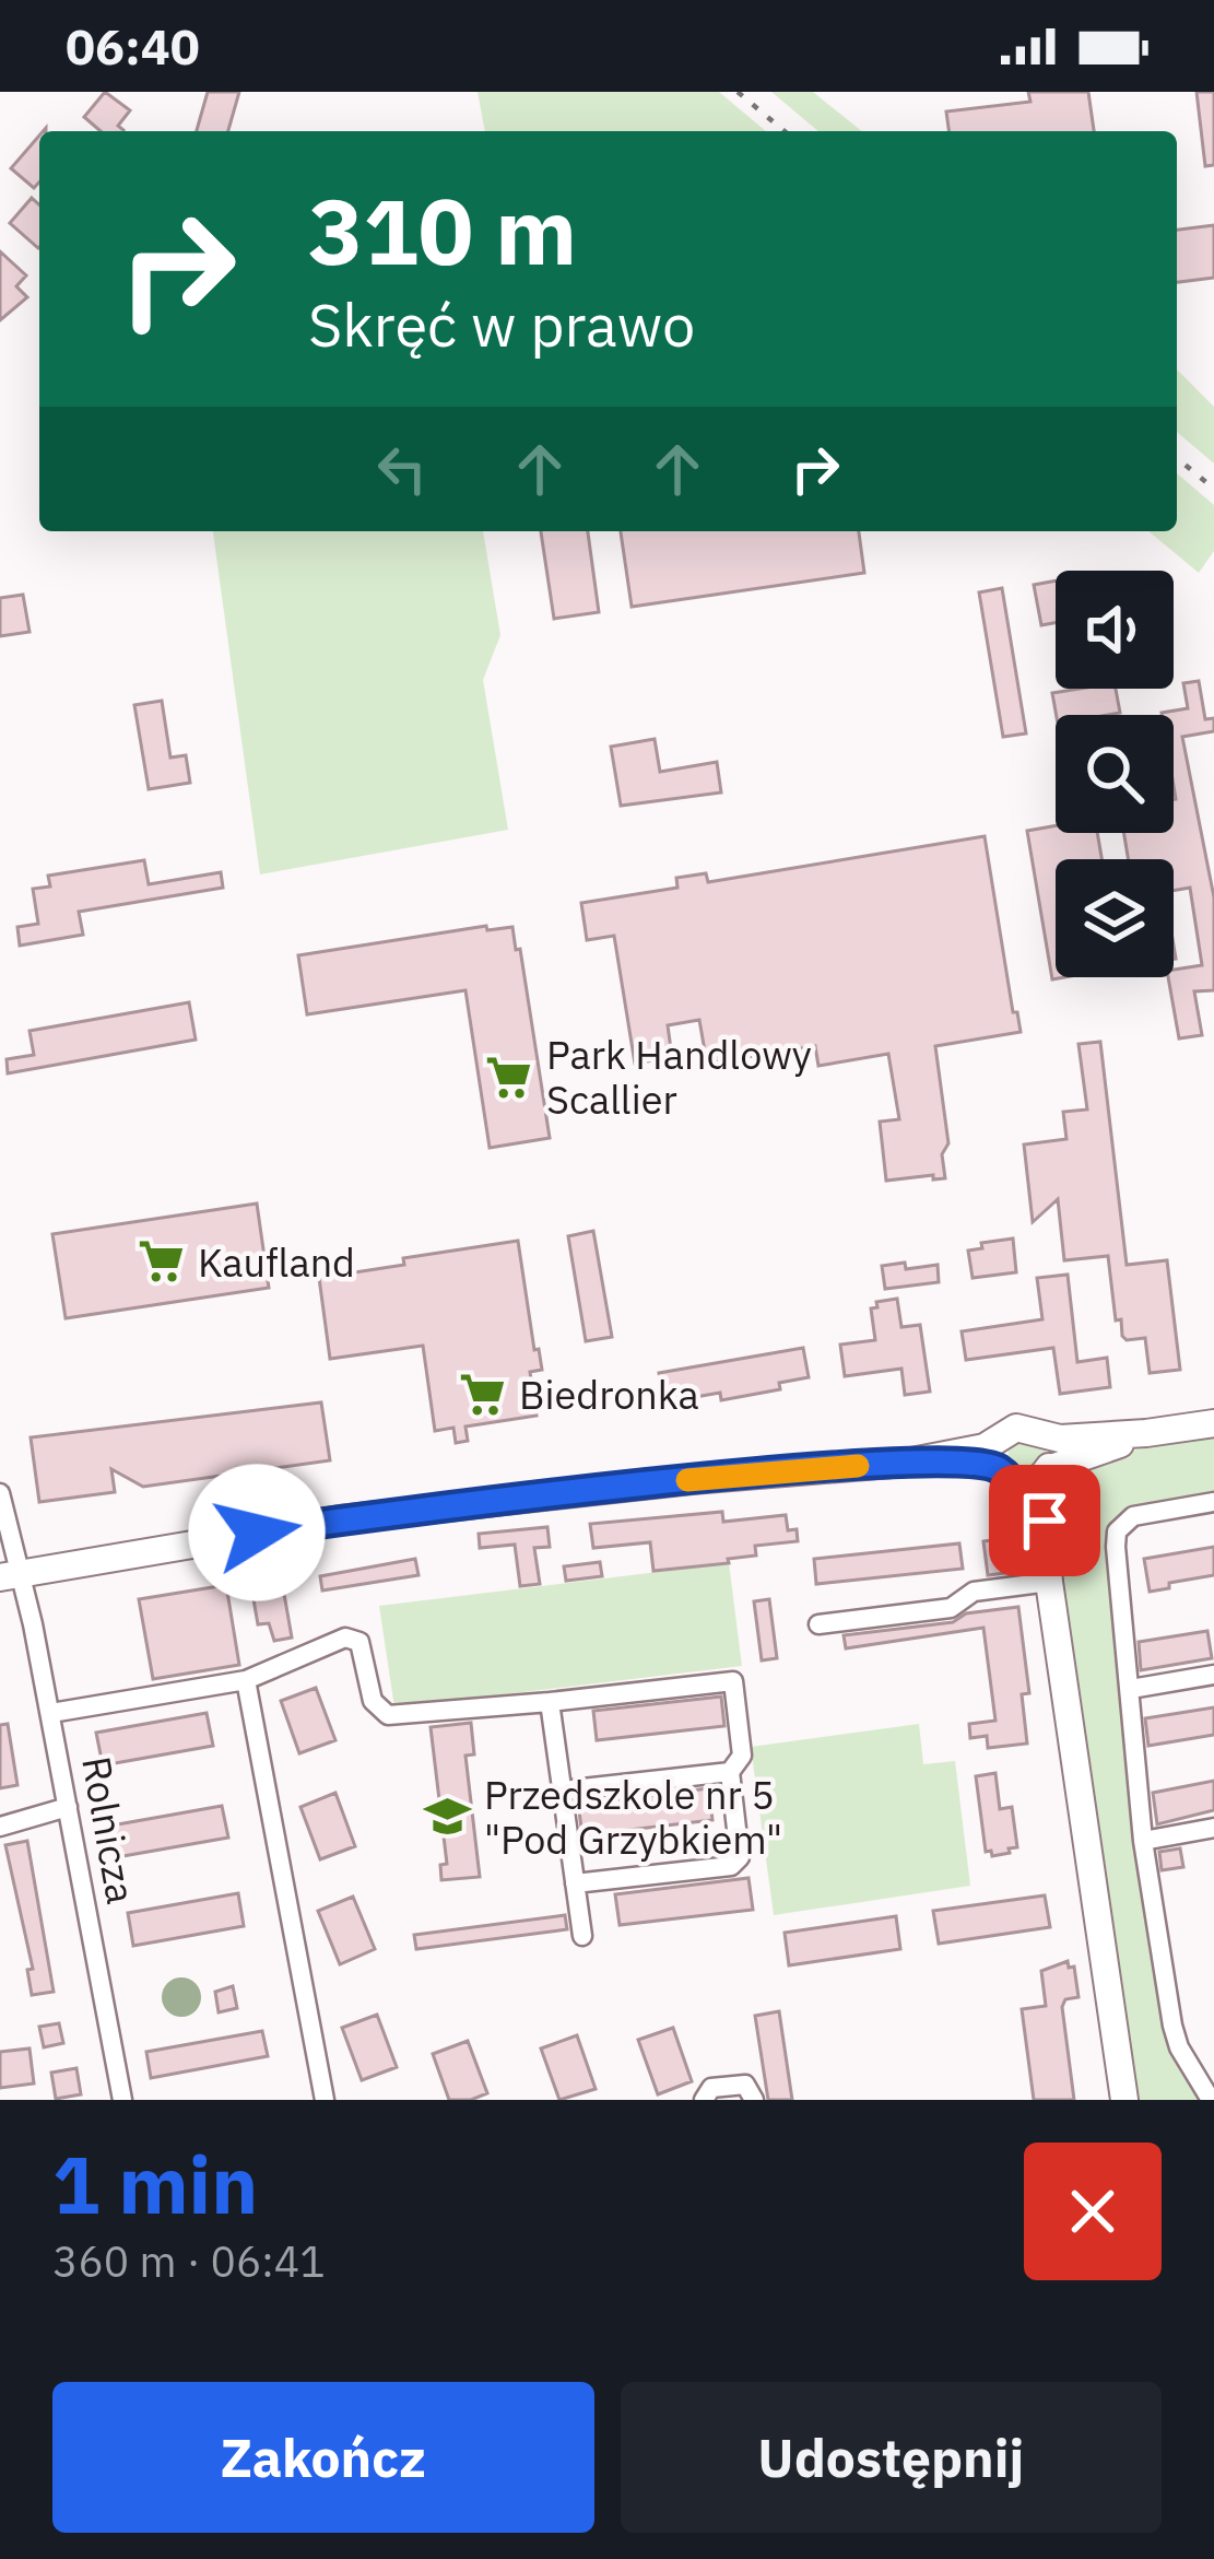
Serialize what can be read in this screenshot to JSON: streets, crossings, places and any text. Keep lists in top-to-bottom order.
{
  "streets": {
    "street": ["Rolnicza"]
  },
  "places": {
    "supermarket": ["Park Handlowy Scallier", "Kaufland", "Biedronka"],
    "school or university": ["Przedszkole nr 5 \"Pod Grzybkiem\""]
  },
  "page": {
    "status": "06:40",
    "turn": ["310 m", "Skręć w prawo"],
    "heading": ["1 min", "360 m · 06:41"],
    "buttons": ["Zakończ", "Udostępnij"]
  }
}
